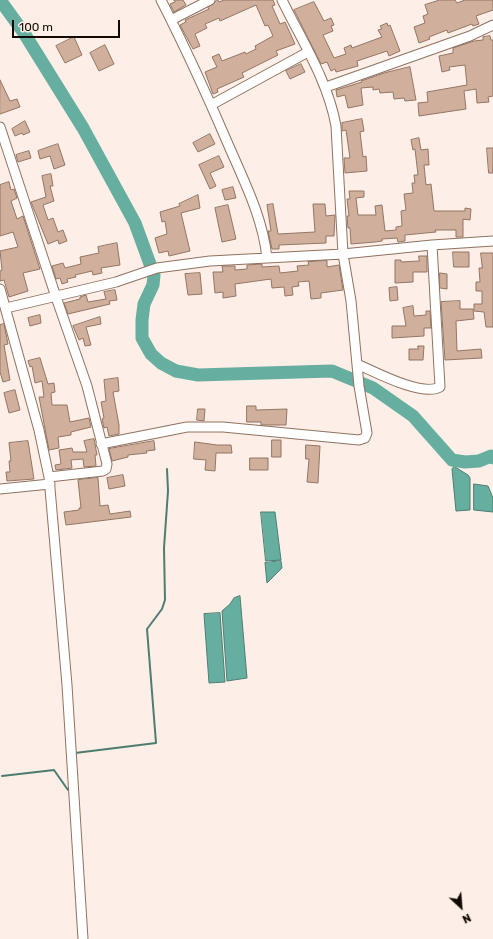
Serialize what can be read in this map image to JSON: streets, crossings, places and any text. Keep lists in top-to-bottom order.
{
  "scale_bar": "100 m",
  "north": "bottom right"
}
